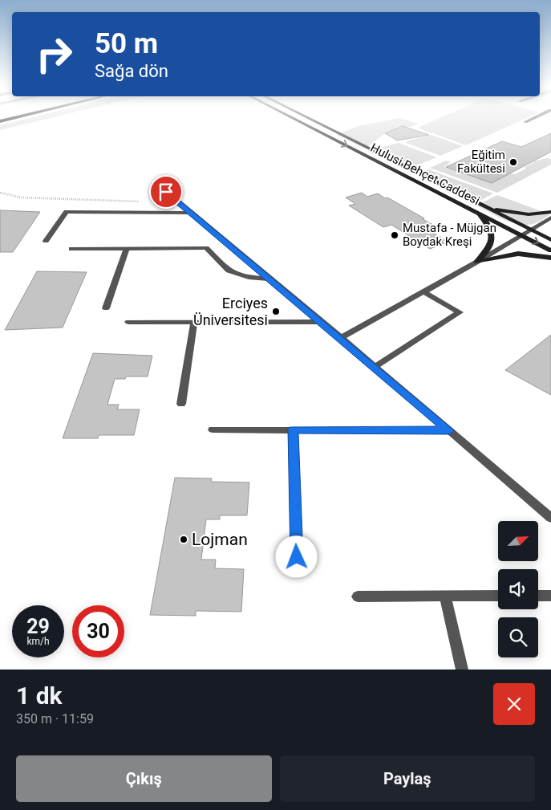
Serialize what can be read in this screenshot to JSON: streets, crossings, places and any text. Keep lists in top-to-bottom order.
{
  "streets": {
    "street": ["Hulusi Behçet Caddesi"]
  },
  "places": [
    "Eğitim Fakültesi",
    "Mustafa - Müjgan Boydak Kreşi",
    "Erciyes Üniversitesi",
    "Lojman"
  ],
  "north": "top right",
  "page": {
    "turn": ["50 m", "Sağa dön"],
    "speed": "29 km/h",
    "limit": "30",
    "heading": ["1 dk", "350 m · 11:59"],
    "buttons": ["Çıkış", "Paylaş"]
  }
}
